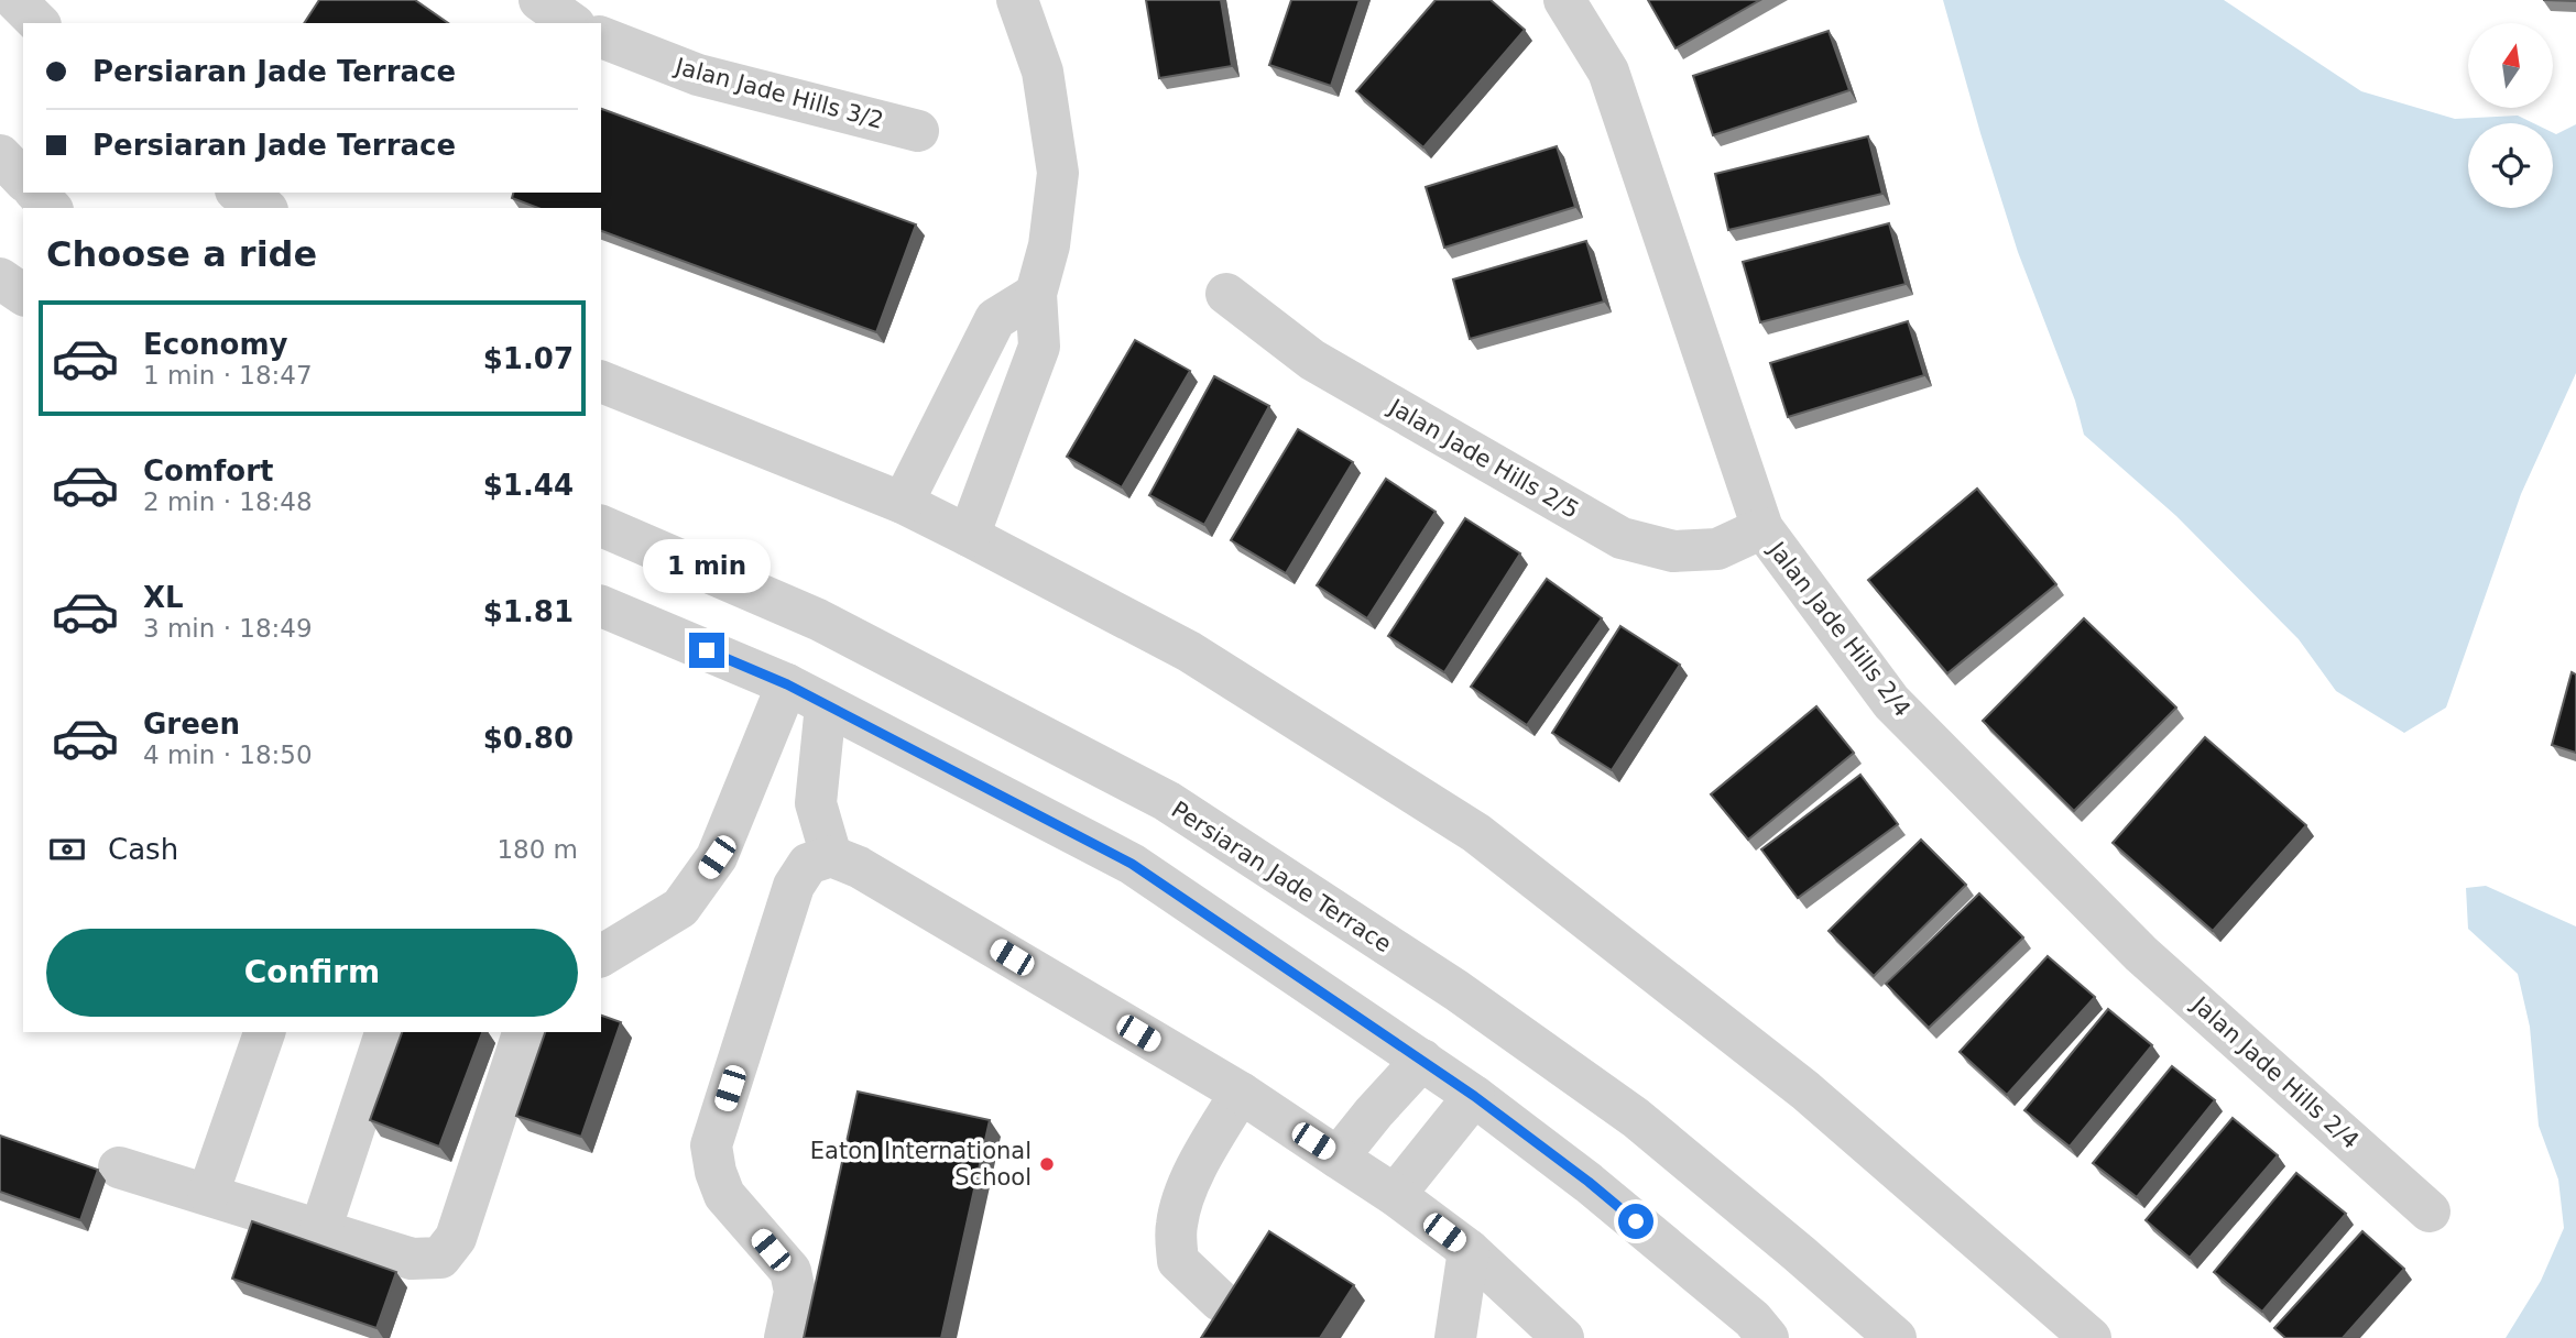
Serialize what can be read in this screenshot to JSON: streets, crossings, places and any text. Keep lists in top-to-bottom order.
{
  "streets": {
    "street": [
      "Jalan Jade Hills 3/2",
      "Jalan Jade Hills 2/5",
      "Jalan Jade Hills 2/4",
      "Persiaran Jade Terrace"
    ]
  },
  "crossings": [
    ["Jalan Jade Hills 2/5", "Jalan Jade Hills 2/4"]
  ],
  "places": ["Eaton International School"],
  "north": "top",
  "page": {
    "banner": ["Persiaran Jade Terrace", "Persiaran Jade Terrace"],
    "heading": "Choose a ride",
    "list": [
      {
        "name": "Economy",
        "note": "1 min · 18:47",
        "value": "$1.07"
      },
      {
        "name": "Comfort",
        "note": "2 min · 18:48",
        "value": "$1.44"
      },
      {
        "name": "XL",
        "note": "3 min · 18:49",
        "value": "$1.81"
      },
      {
        "name": "Green",
        "note": "4 min · 18:50",
        "value": "$0.80"
      }
    ],
    "bubble": "1 min",
    "pay": ["Cash", "180 m"],
    "buttons": "Confirm"
  }
}
